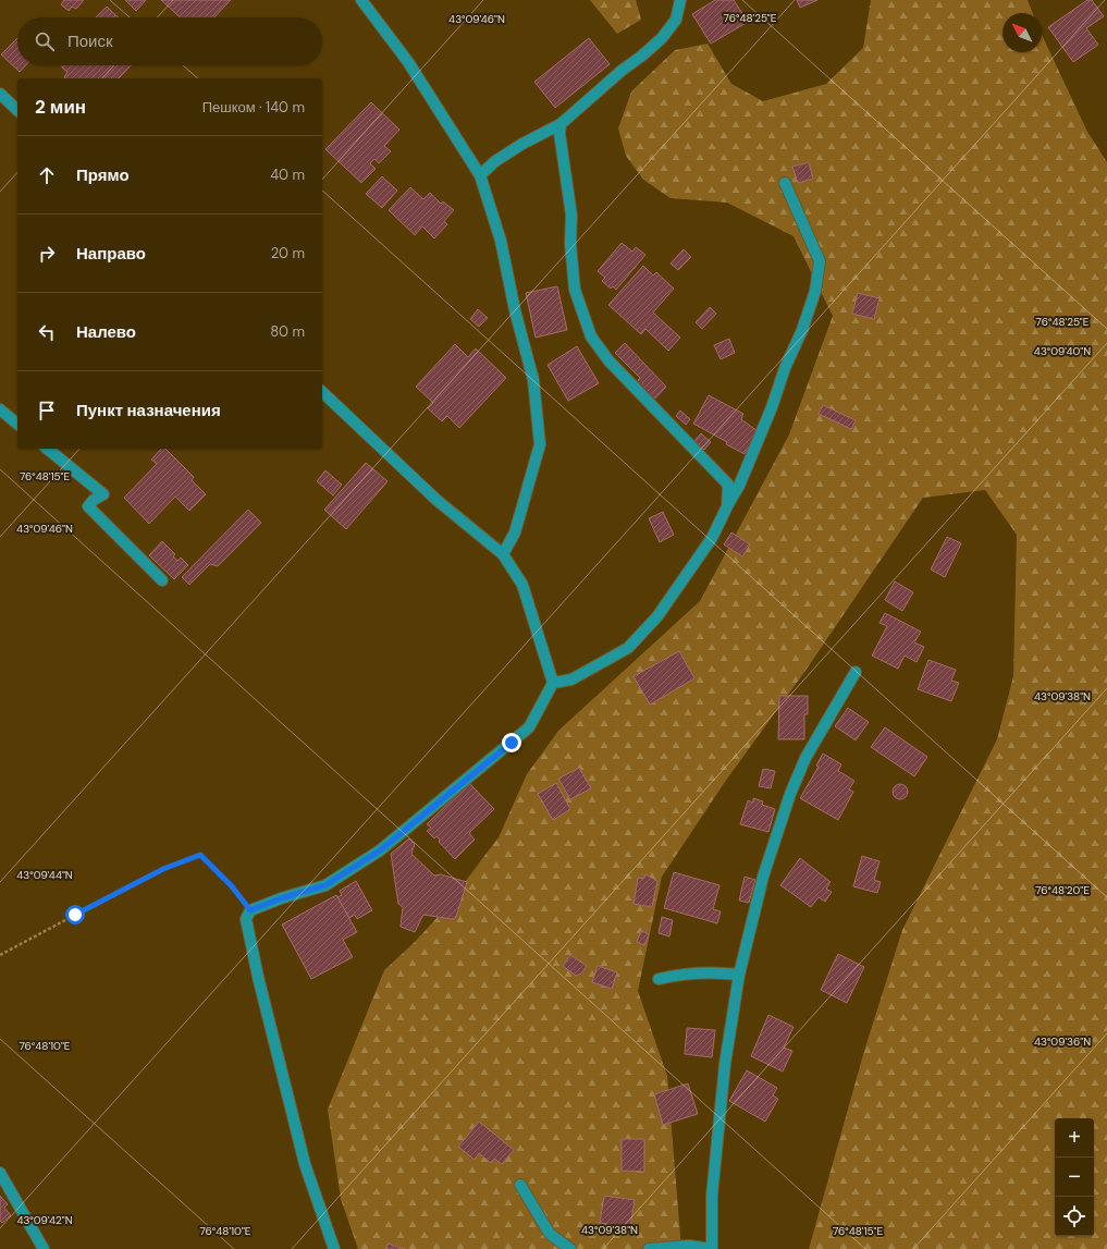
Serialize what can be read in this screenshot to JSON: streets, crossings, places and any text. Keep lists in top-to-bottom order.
{
  "north": "top left",
  "page": {
    "search": "Поиск",
    "heading": ["2 мин", "Пешком · 140 m"],
    "list": [
      ["Прямо", "40 m"],
      ["Направо", "20 m"],
      ["Налево", "80 m"],
      "Пункт назначения"
    ],
    "map_buttons": ["+", "−"]
  },
  "coordinates": [
    "76°48'25\"E",
    "43°09'46\"N",
    "43°09'40\"N",
    "76°48'15\"E",
    "43°09'38\"N",
    "43°09'44\"N",
    "76°48'20\"E",
    "43°09'36\"N",
    "76°48'10\"E",
    "43°09'42\"N"
  ]
}
